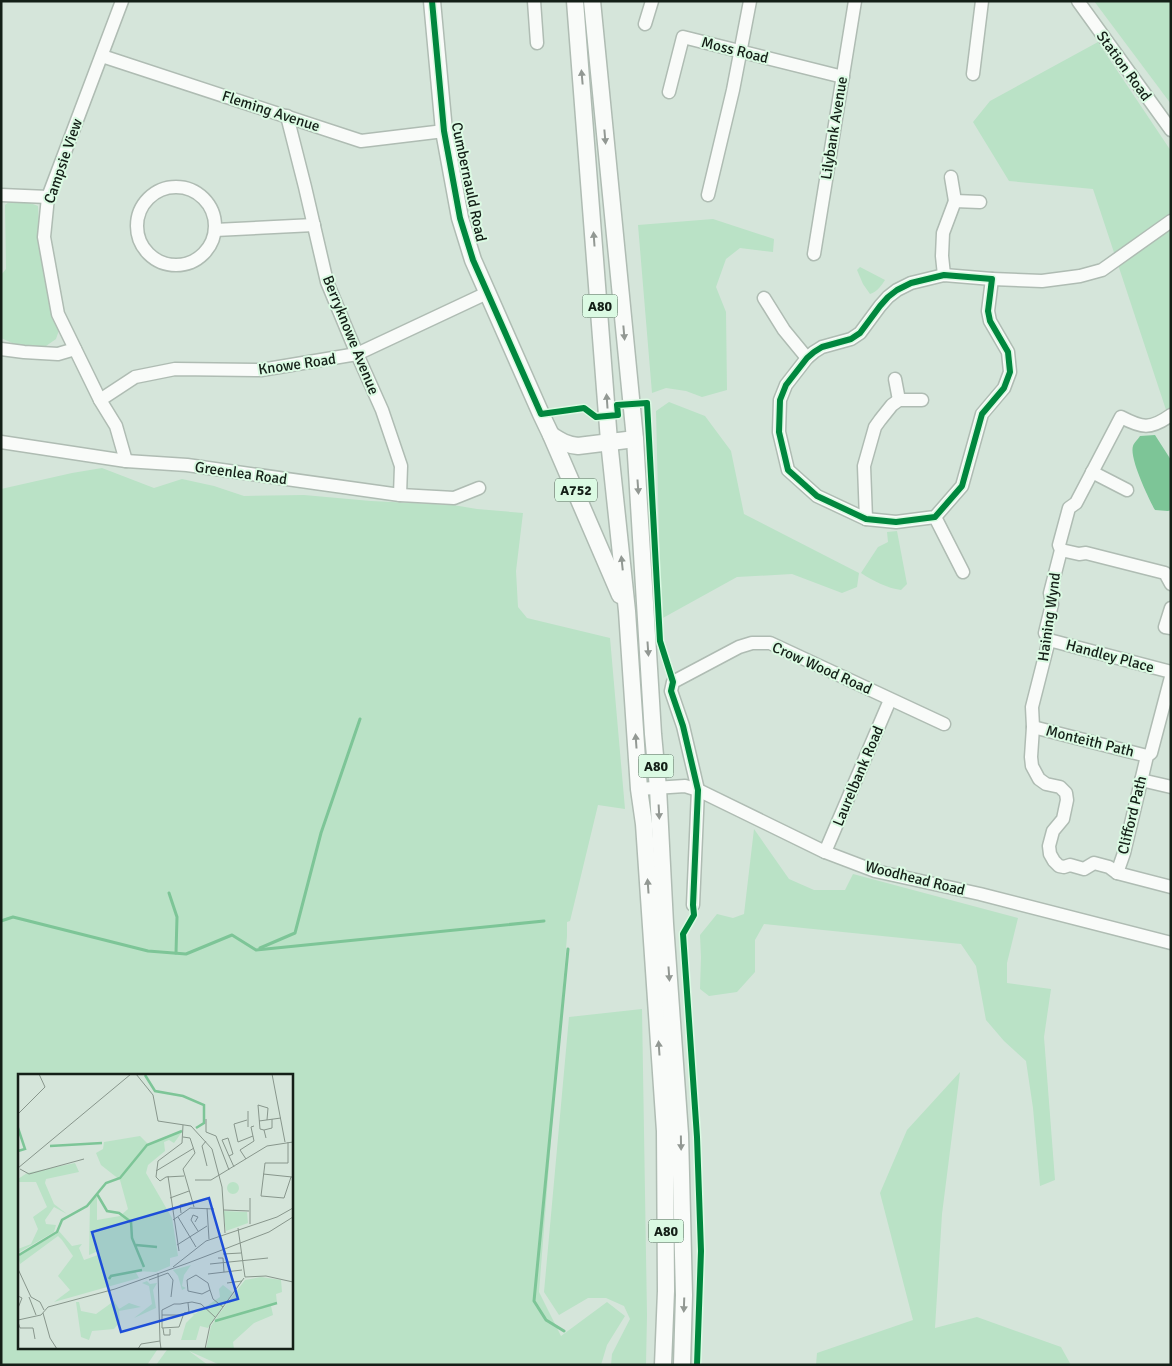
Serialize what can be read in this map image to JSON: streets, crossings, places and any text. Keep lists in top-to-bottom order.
{
  "streets": {
    "main road": ["Cumbernauld Road", "A80", "A752"],
    "street": [
      "Moss Road",
      "Station Road",
      "Fleming Avenue",
      "Lilybank Avenue",
      "Campsie View",
      "Berryknowe Avenue",
      "Knowe Road",
      "Greenlea Road",
      "Haining Wynd",
      "Handley Place",
      "Crow Wood Road",
      "Monteith Path",
      "Laurelbank Road",
      "Clifford Path",
      "Woodhead Road"
    ]
  },
  "crossings": [
    ["Moss Road", "Lilybank Avenue"],
    ["Fleming Avenue", "Campsie View"],
    ["Fleming Avenue", "Cumbernauld Road"],
    ["Fleming Avenue", "Berryknowe Avenue"],
    ["Campsie View", "Knowe Road"],
    ["Campsie View", "Greenlea Road"],
    ["Cumbernauld Road", "A80"],
    ["Cumbernauld Road", "Knowe Road"],
    ["A80", "Woodhead Road"],
    ["Berryknowe Avenue", "Knowe Road"],
    ["Berryknowe Avenue", "Greenlea Road"],
    ["Haining Wynd", "Handley Place"],
    ["Haining Wynd", "Monteith Path"],
    ["Haining Wynd", "Clifford Path"],
    ["Crow Wood Road", "Laurelbank Road"],
    ["Crow Wood Road", "Woodhead Road"],
    ["Monteith Path", "Clifford Path"],
    ["Laurelbank Road", "Woodhead Road"]
  ]
}
